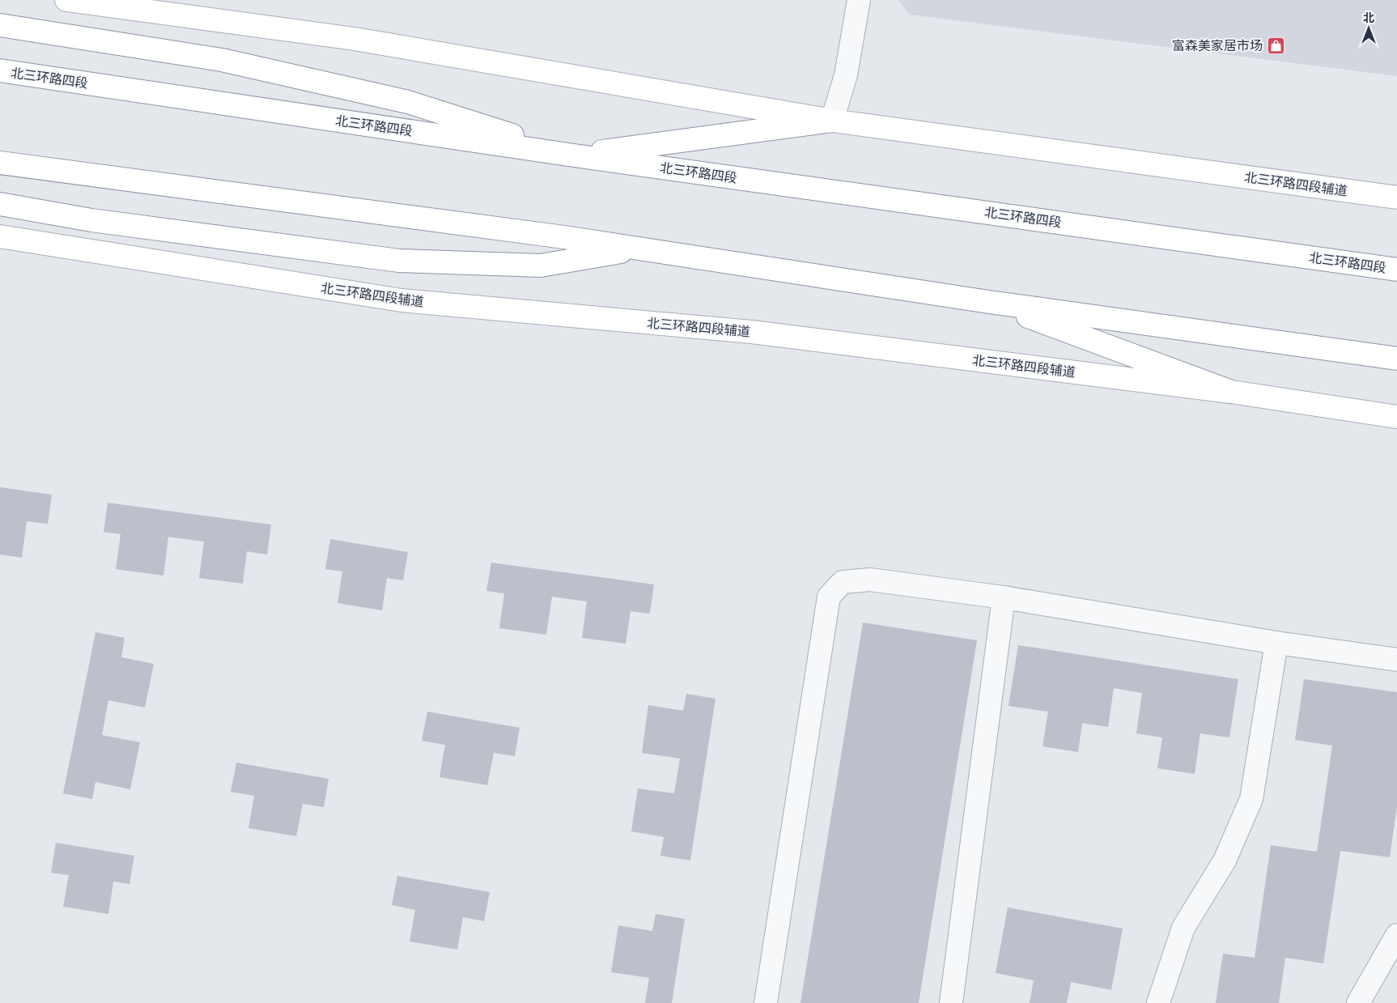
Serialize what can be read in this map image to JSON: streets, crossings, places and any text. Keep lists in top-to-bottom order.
{
  "streets": {
    "main road": ["北三环路四段", "北三环路四段辅道"]
  },
  "places": {
    "shop": ["富森美家居市场"]
  },
  "north": "top"
}
